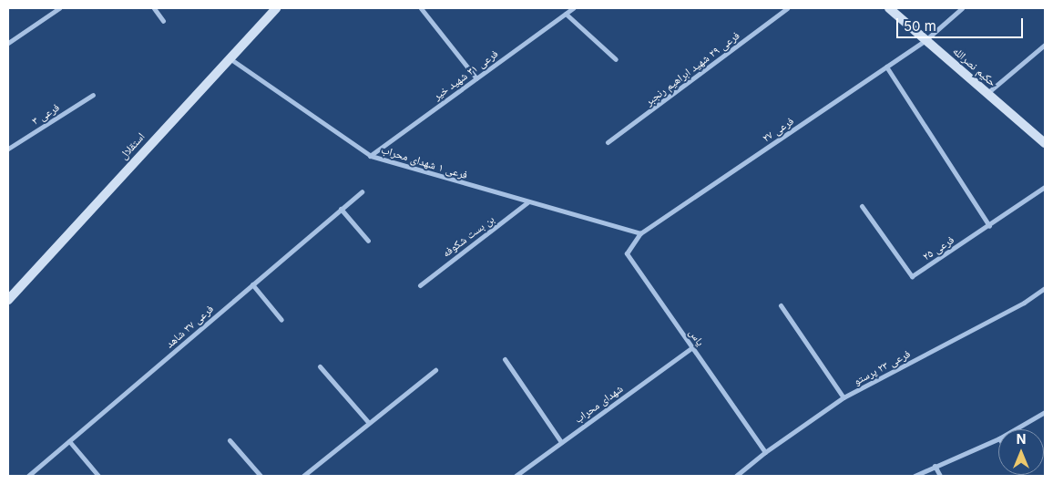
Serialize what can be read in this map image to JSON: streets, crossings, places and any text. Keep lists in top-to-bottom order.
{
  "streets": {
    "main road": ["حکیم نصرالله", "استقلال"],
    "street": [
      "فرعی ۲۹ شهید ابراهیم رنجبر",
      "فرعی ۳۱ شهید خیر",
      "فرعی ۳",
      "فرعی ۲۷",
      "فرعی ۱ شهدای محراب",
      "بن بست شکوفه",
      "فرعی ۲۵",
      "فرعی ۳۷ شاهد",
      "یاس",
      "فرعی ۲۳ پرستو",
      "شهدای محراب"
    ]
  },
  "crossings": [
    ["حکیم نصرالله", "فرعی ۲۷"],
    ["فرعی ۳۱ شهید خیر", "فرعی ۱ شهدای محراب"],
    ["فرعی ۲۷", "فرعی ۱ شهدای محراب"],
    ["فرعی ۲۷", "یاس"],
    ["استقلال", "فرعی ۱ شهدای محراب"],
    ["فرعی ۱ شهدای محراب", "بن بست شکوفه"],
    ["فرعی ۱ شهدای محراب", "یاس"],
    ["یاس", "فرعی ۲۳ پرستو"],
    ["یاس", "شهدای محراب"]
  ],
  "scale_bar": "50 m",
  "north": "top"
}
